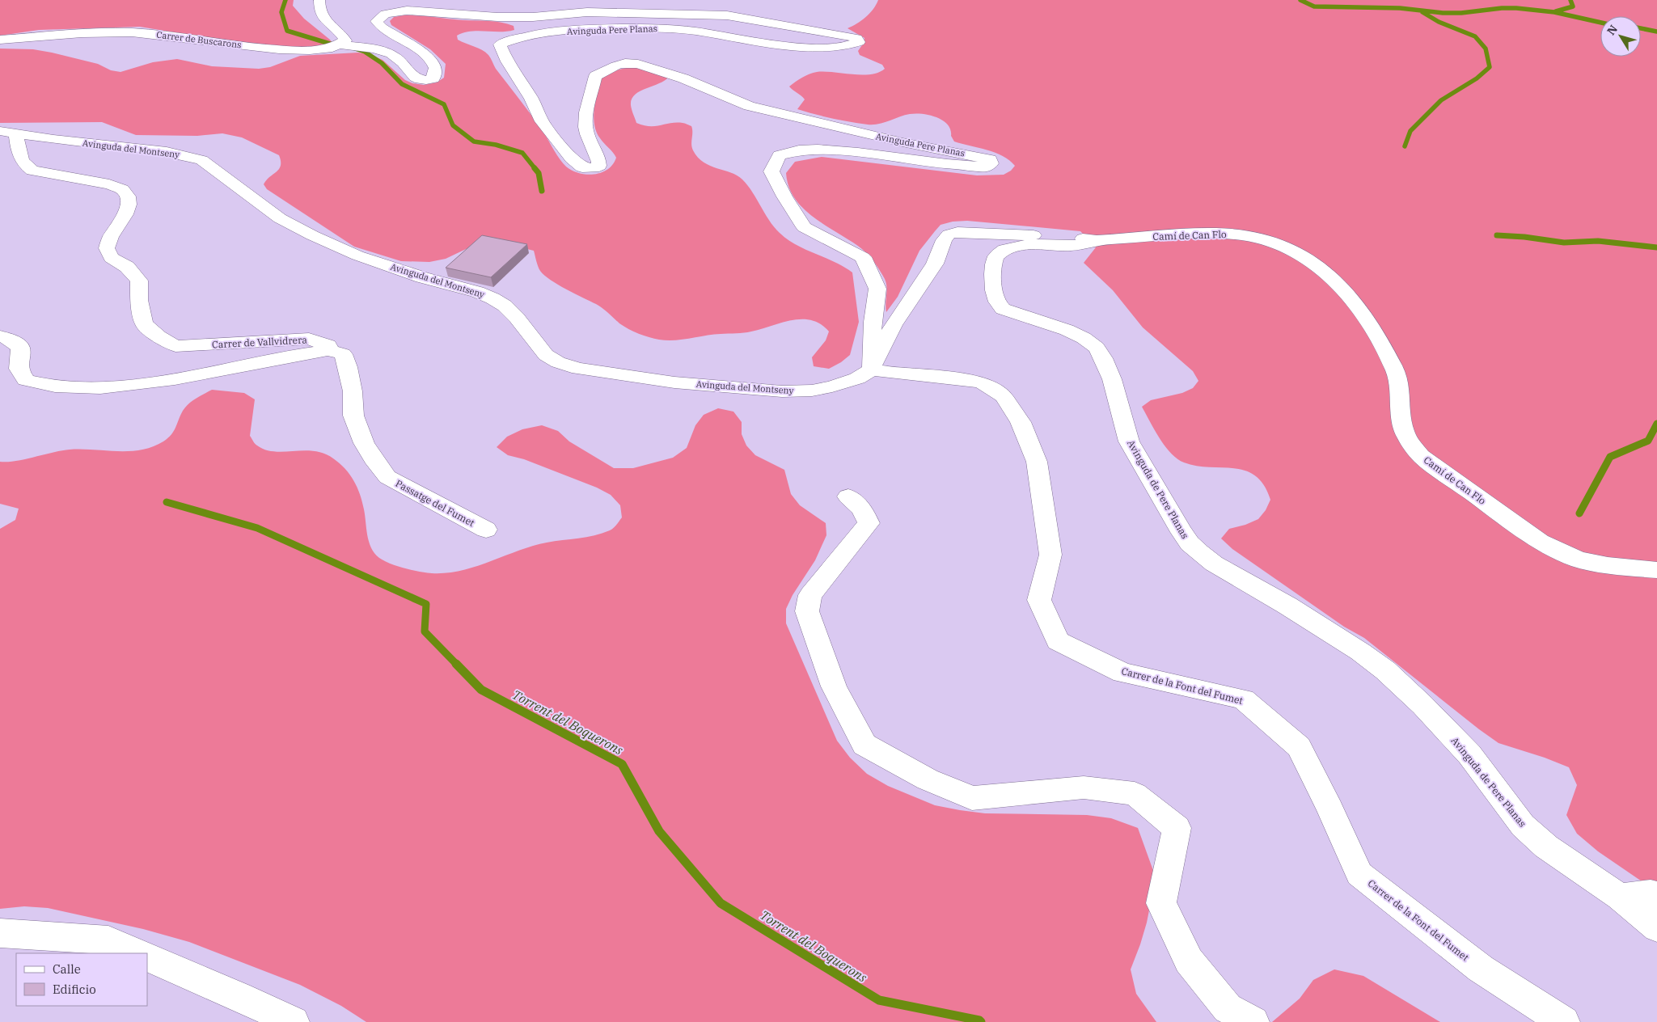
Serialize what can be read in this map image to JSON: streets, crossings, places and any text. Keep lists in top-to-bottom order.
{
  "streets": {
    "street": [
      "Avinguda Pere Planas",
      "Carrer de Buscarons",
      "Avinguda del Montseny",
      "Camí de Can Flo",
      "Carrer de Vallvidrera",
      "Avinguda de Pere Planas",
      "Passatge del Fumet",
      "Carrer de la Font del Fumet"
    ]
  },
  "crossings": [
    ["Avinguda Pere Planas", "Carrer de Buscarons"],
    ["Avinguda Pere Planas", "Avinguda del Montseny"],
    ["Avinguda Pere Planas", "Carrer de la Font del Fumet"],
    ["Avinguda del Montseny", "Carrer de Vallvidrera"],
    ["Avinguda del Montseny", "Carrer de la Font del Fumet"],
    ["Camí de Can Flo", "Avinguda de Pere Planas"],
    ["Carrer de Vallvidrera", "Passatge del Fumet"]
  ],
  "water": ["Torrent del Boquerons"],
  "legend": ["Calle", "Edificio"],
  "north": "top left"
}
